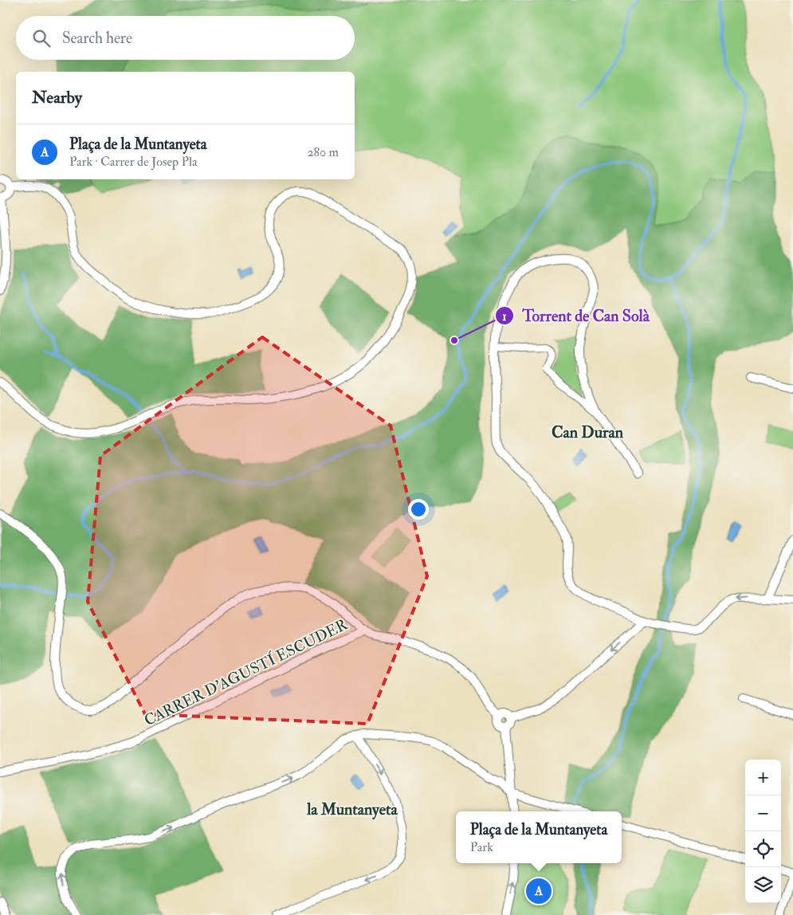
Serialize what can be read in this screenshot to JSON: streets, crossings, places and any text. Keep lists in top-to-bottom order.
{
  "streets": {
    "street": ["CARRER D'AGUSTÍ ESCUDER"]
  },
  "districts": ["Can Duran", "la Muntanyeta"],
  "places": ["Torrent de Can Solà"],
  "page": {
    "search": "Search here",
    "heading": "Nearby",
    "list": [
      {
        "mark": "A",
        "name": "Plaça de la Muntanyeta",
        "note": "Park · Carrer de Josep Pla",
        "value": "280 m"
      }
    ],
    "map_buttons": ["+", "−"],
    "popup": ["Plaça de la Muntanyeta", "Park"],
    "pins": "A"
  }
}
